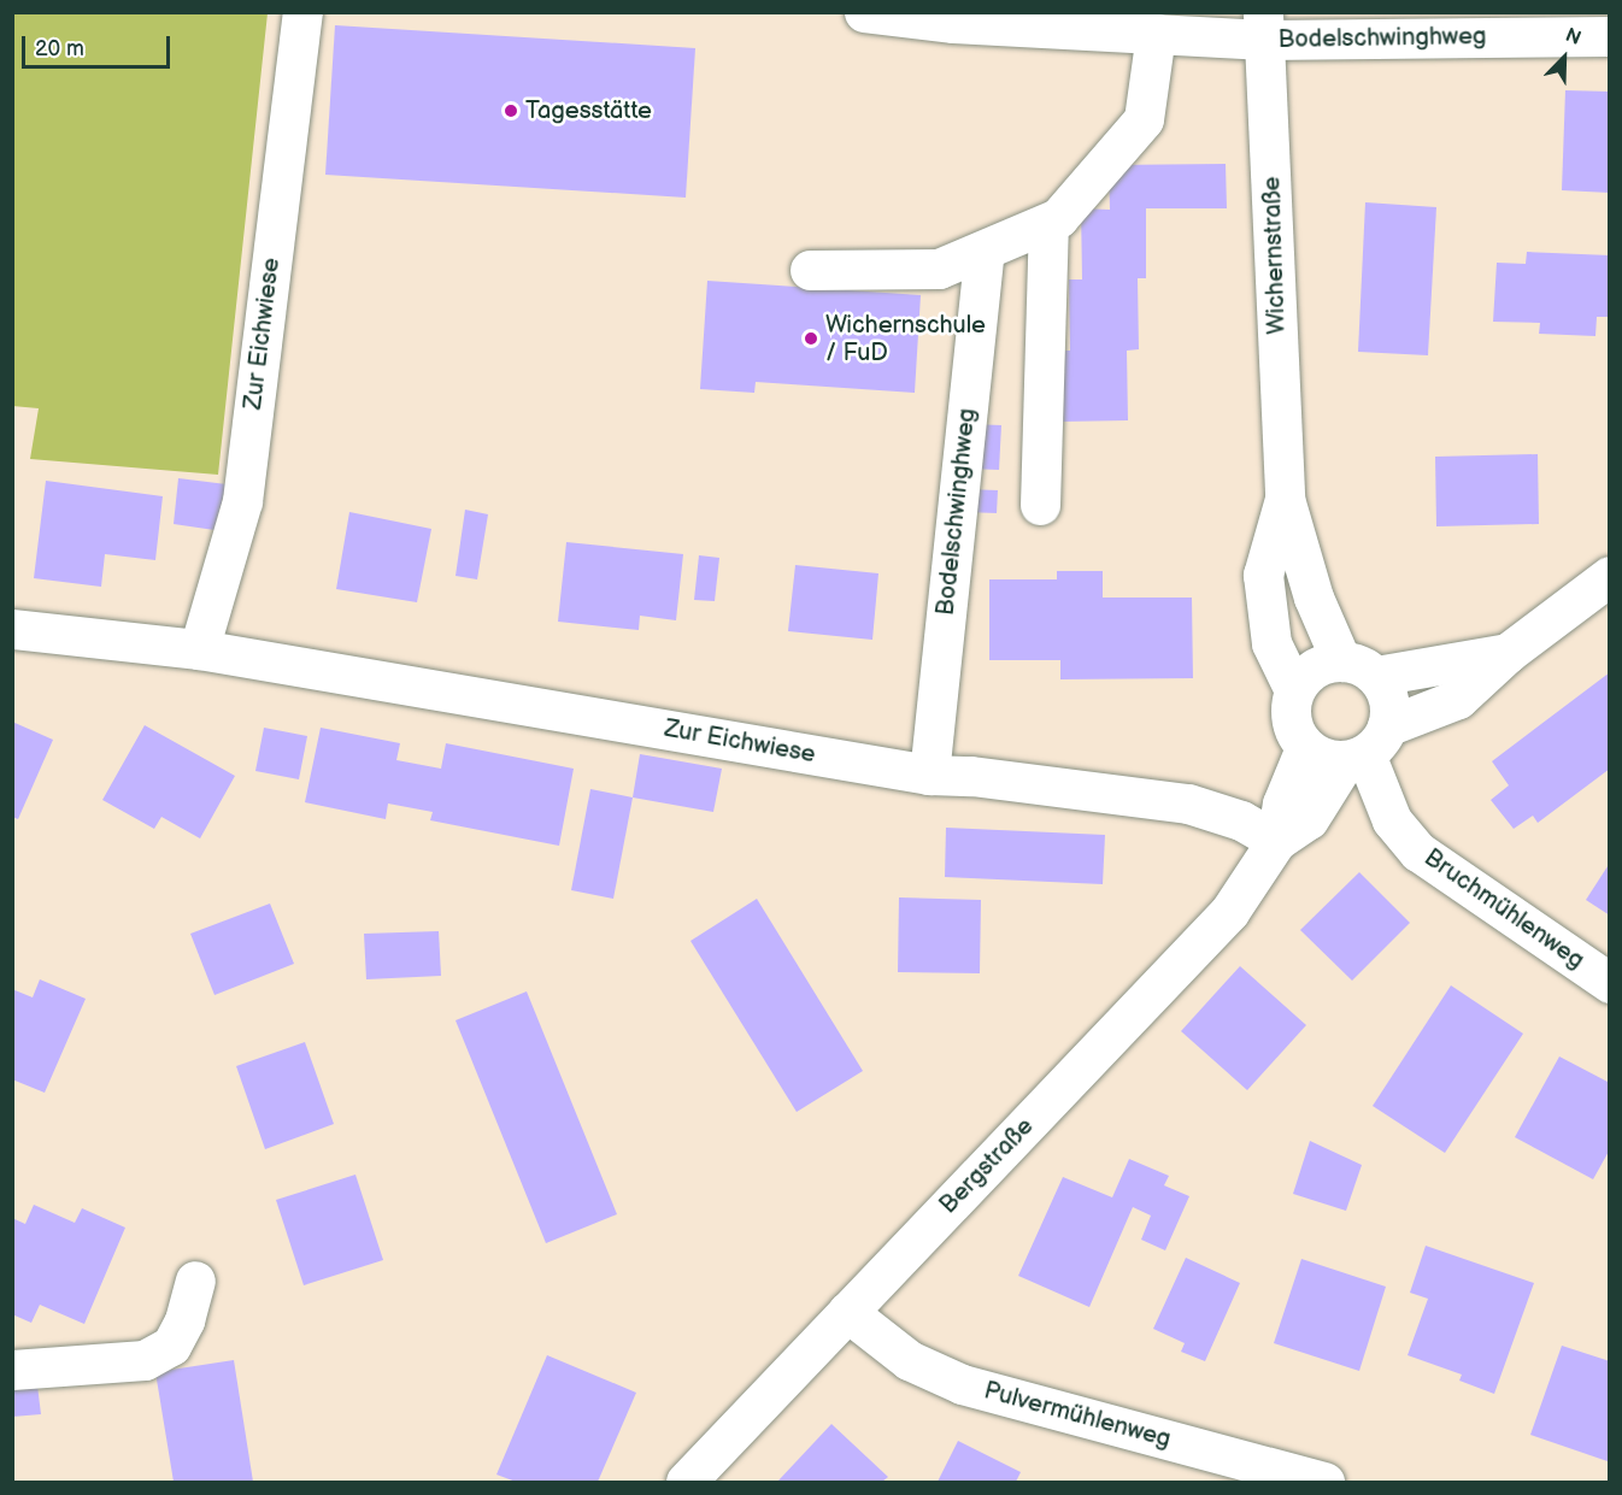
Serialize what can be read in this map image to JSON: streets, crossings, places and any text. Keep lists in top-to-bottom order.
{
  "streets": {
    "street": [
      "Bodelschwinghweg",
      "Wichernstraße",
      "Zur Eichwiese",
      "Bruchmühlenweg",
      "Bergstraße",
      "Pulvermühlenweg"
    ]
  },
  "crossings": [
    ["Bodelschwinghweg", "Wichernstraße"],
    ["Bodelschwinghweg", "Zur Eichwiese"],
    ["Wichernstraße", "Bruchmühlenweg"],
    ["Wichernstraße", "Bergstraße"],
    ["Zur Eichwiese", "Bergstraße"],
    ["Bruchmühlenweg", "Bergstraße"],
    ["Bergstraße", "Pulvermühlenweg"]
  ],
  "places": ["Tagesstätte", "Wichernschule / FuD"],
  "scale_bar": "20 m",
  "north": "top right"
}
